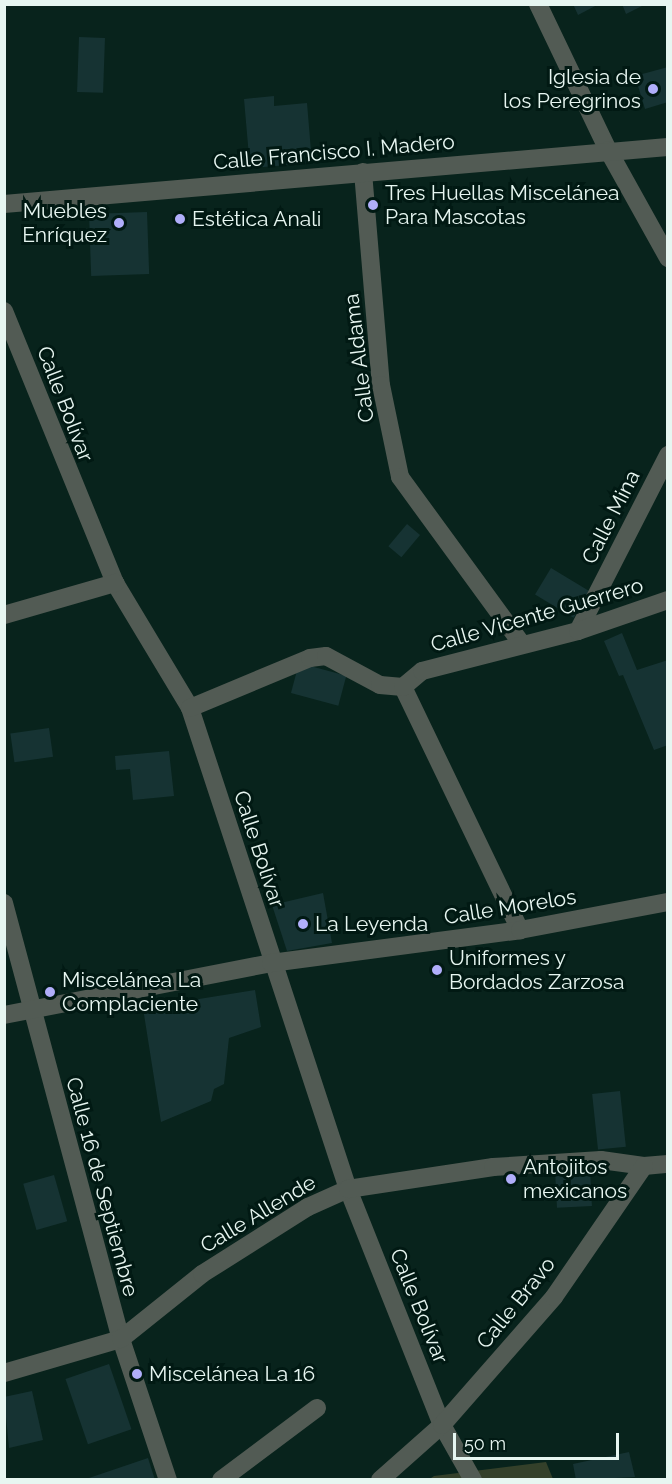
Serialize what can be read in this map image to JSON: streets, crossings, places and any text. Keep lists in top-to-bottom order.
{
  "streets": {
    "street": [
      "Calle Francisco I. Madero",
      "Calle Aldama",
      "Calle Bolívar",
      "Calle Mina",
      "Calle Vicente Guerrero",
      "Calle Morelos",
      "Calle 16 de Septiembre",
      "Calle Allende",
      "Calle Bravo"
    ]
  },
  "crossings": [
    ["Calle Francisco I. Madero", "Calle Aldama"],
    ["Calle Aldama", "Calle Vicente Guerrero"],
    ["Calle Bolívar", "Calle Morelos"],
    ["Calle Bolívar", "Calle Allende"],
    ["Calle Bolívar", "Calle Bravo"],
    ["Calle Mina", "Calle Vicente Guerrero"],
    ["Calle Morelos", "Calle 16 de Septiembre"],
    ["Calle 16 de Septiembre", "Calle Allende"],
    ["Calle Allende", "Calle Bravo"]
  ],
  "places": [
    "Iglesia de los Peregrinos",
    "Tres Huellas Miscelánea Para Mascotas",
    "Estética Anali",
    "Muebles Enríquez",
    "La Leyenda",
    "Uniformes y Bordados Zarzosa",
    "Miscelánea La Complaciente",
    "Antojitos mexicanos",
    "Miscelánea La 16"
  ],
  "scale_bar": "50 m"
}
